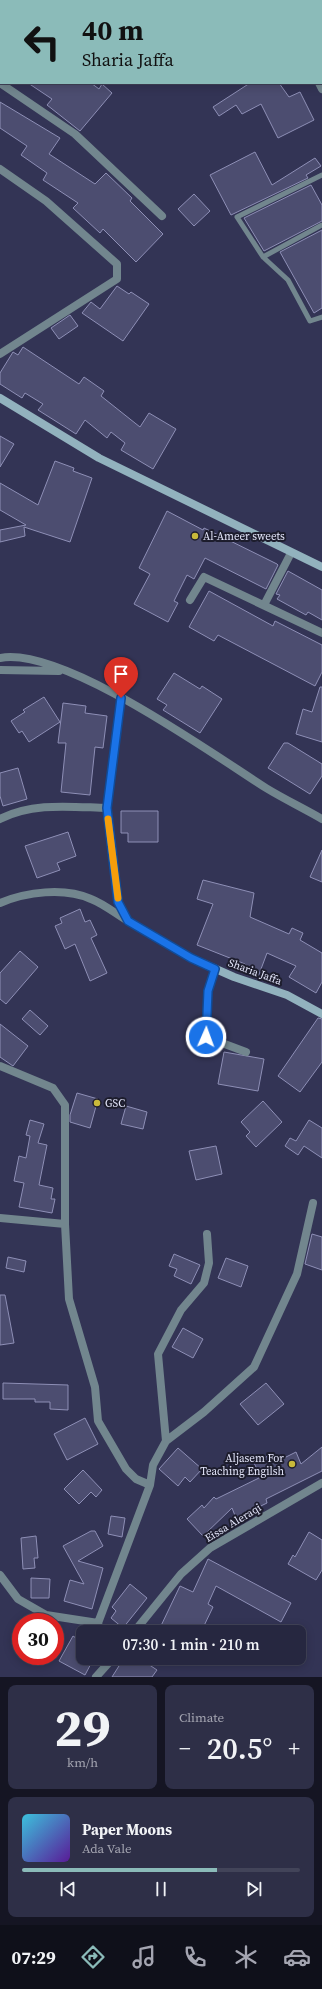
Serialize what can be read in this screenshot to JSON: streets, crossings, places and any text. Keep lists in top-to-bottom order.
{
  "streets": {
    "street": ["Sharia Jaffa", "Eissa Aleraqi"]
  },
  "places": ["Al-Ameer sweets", "GSC", "Aljasem For Teaching Engilsh"],
  "page": {
    "turn": ["40 m", "Sharia Jaffa"],
    "limit": "30",
    "trip": "07:30 · 1 min · 210 m",
    "tile": [
      ["29", "km/h"],
      "Climate"
    ],
    "heat": ["−", "20.5°", "+"],
    "song": ["Paper Moons", "Ada Vale"],
    "tabs": "07:29"
  }
}
